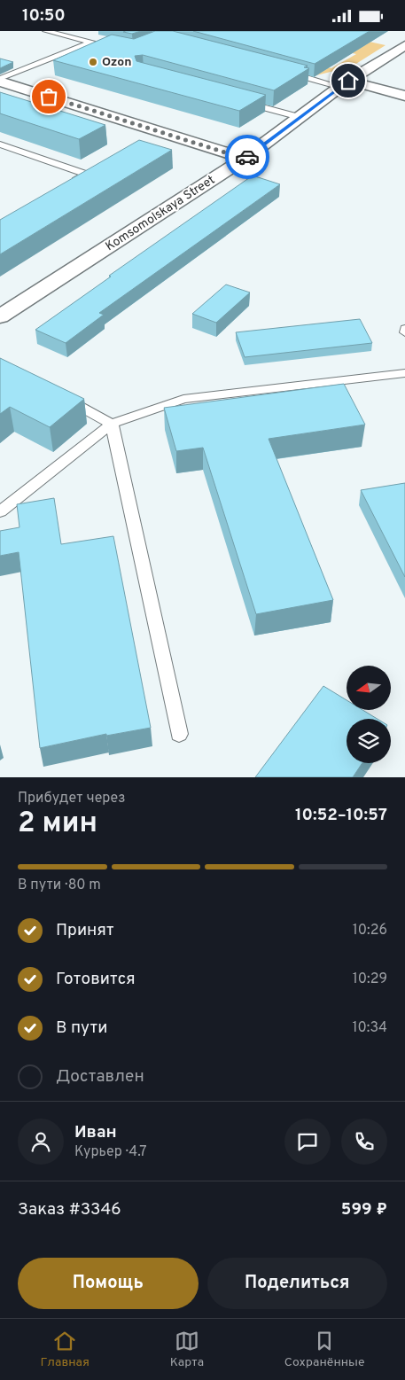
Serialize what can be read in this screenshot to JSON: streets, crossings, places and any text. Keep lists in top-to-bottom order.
{
  "streets": {
    "street": ["Komsomolskaya Street"]
  },
  "places": ["Ozon"],
  "north": "left",
  "page": {
    "status": "10:50",
    "heading": ["2 мин", "Прибудет через", "10:52–10:57"],
    "panel": [
      "Иван",
      "Курьер · 4.7",
      "Заказ #3346",
      "599 ₽"
    ],
    "bar": "В пути · 80 m",
    "list": [
      ["Принят", "10:26"],
      ["Готовится", "10:29"],
      ["В пути", "10:34"],
      "Доставлен"
    ],
    "buttons": ["Помощь", "Поделиться"],
    "tabs": ["Главная", "Карта", "Сохранённые"]
  }
}
